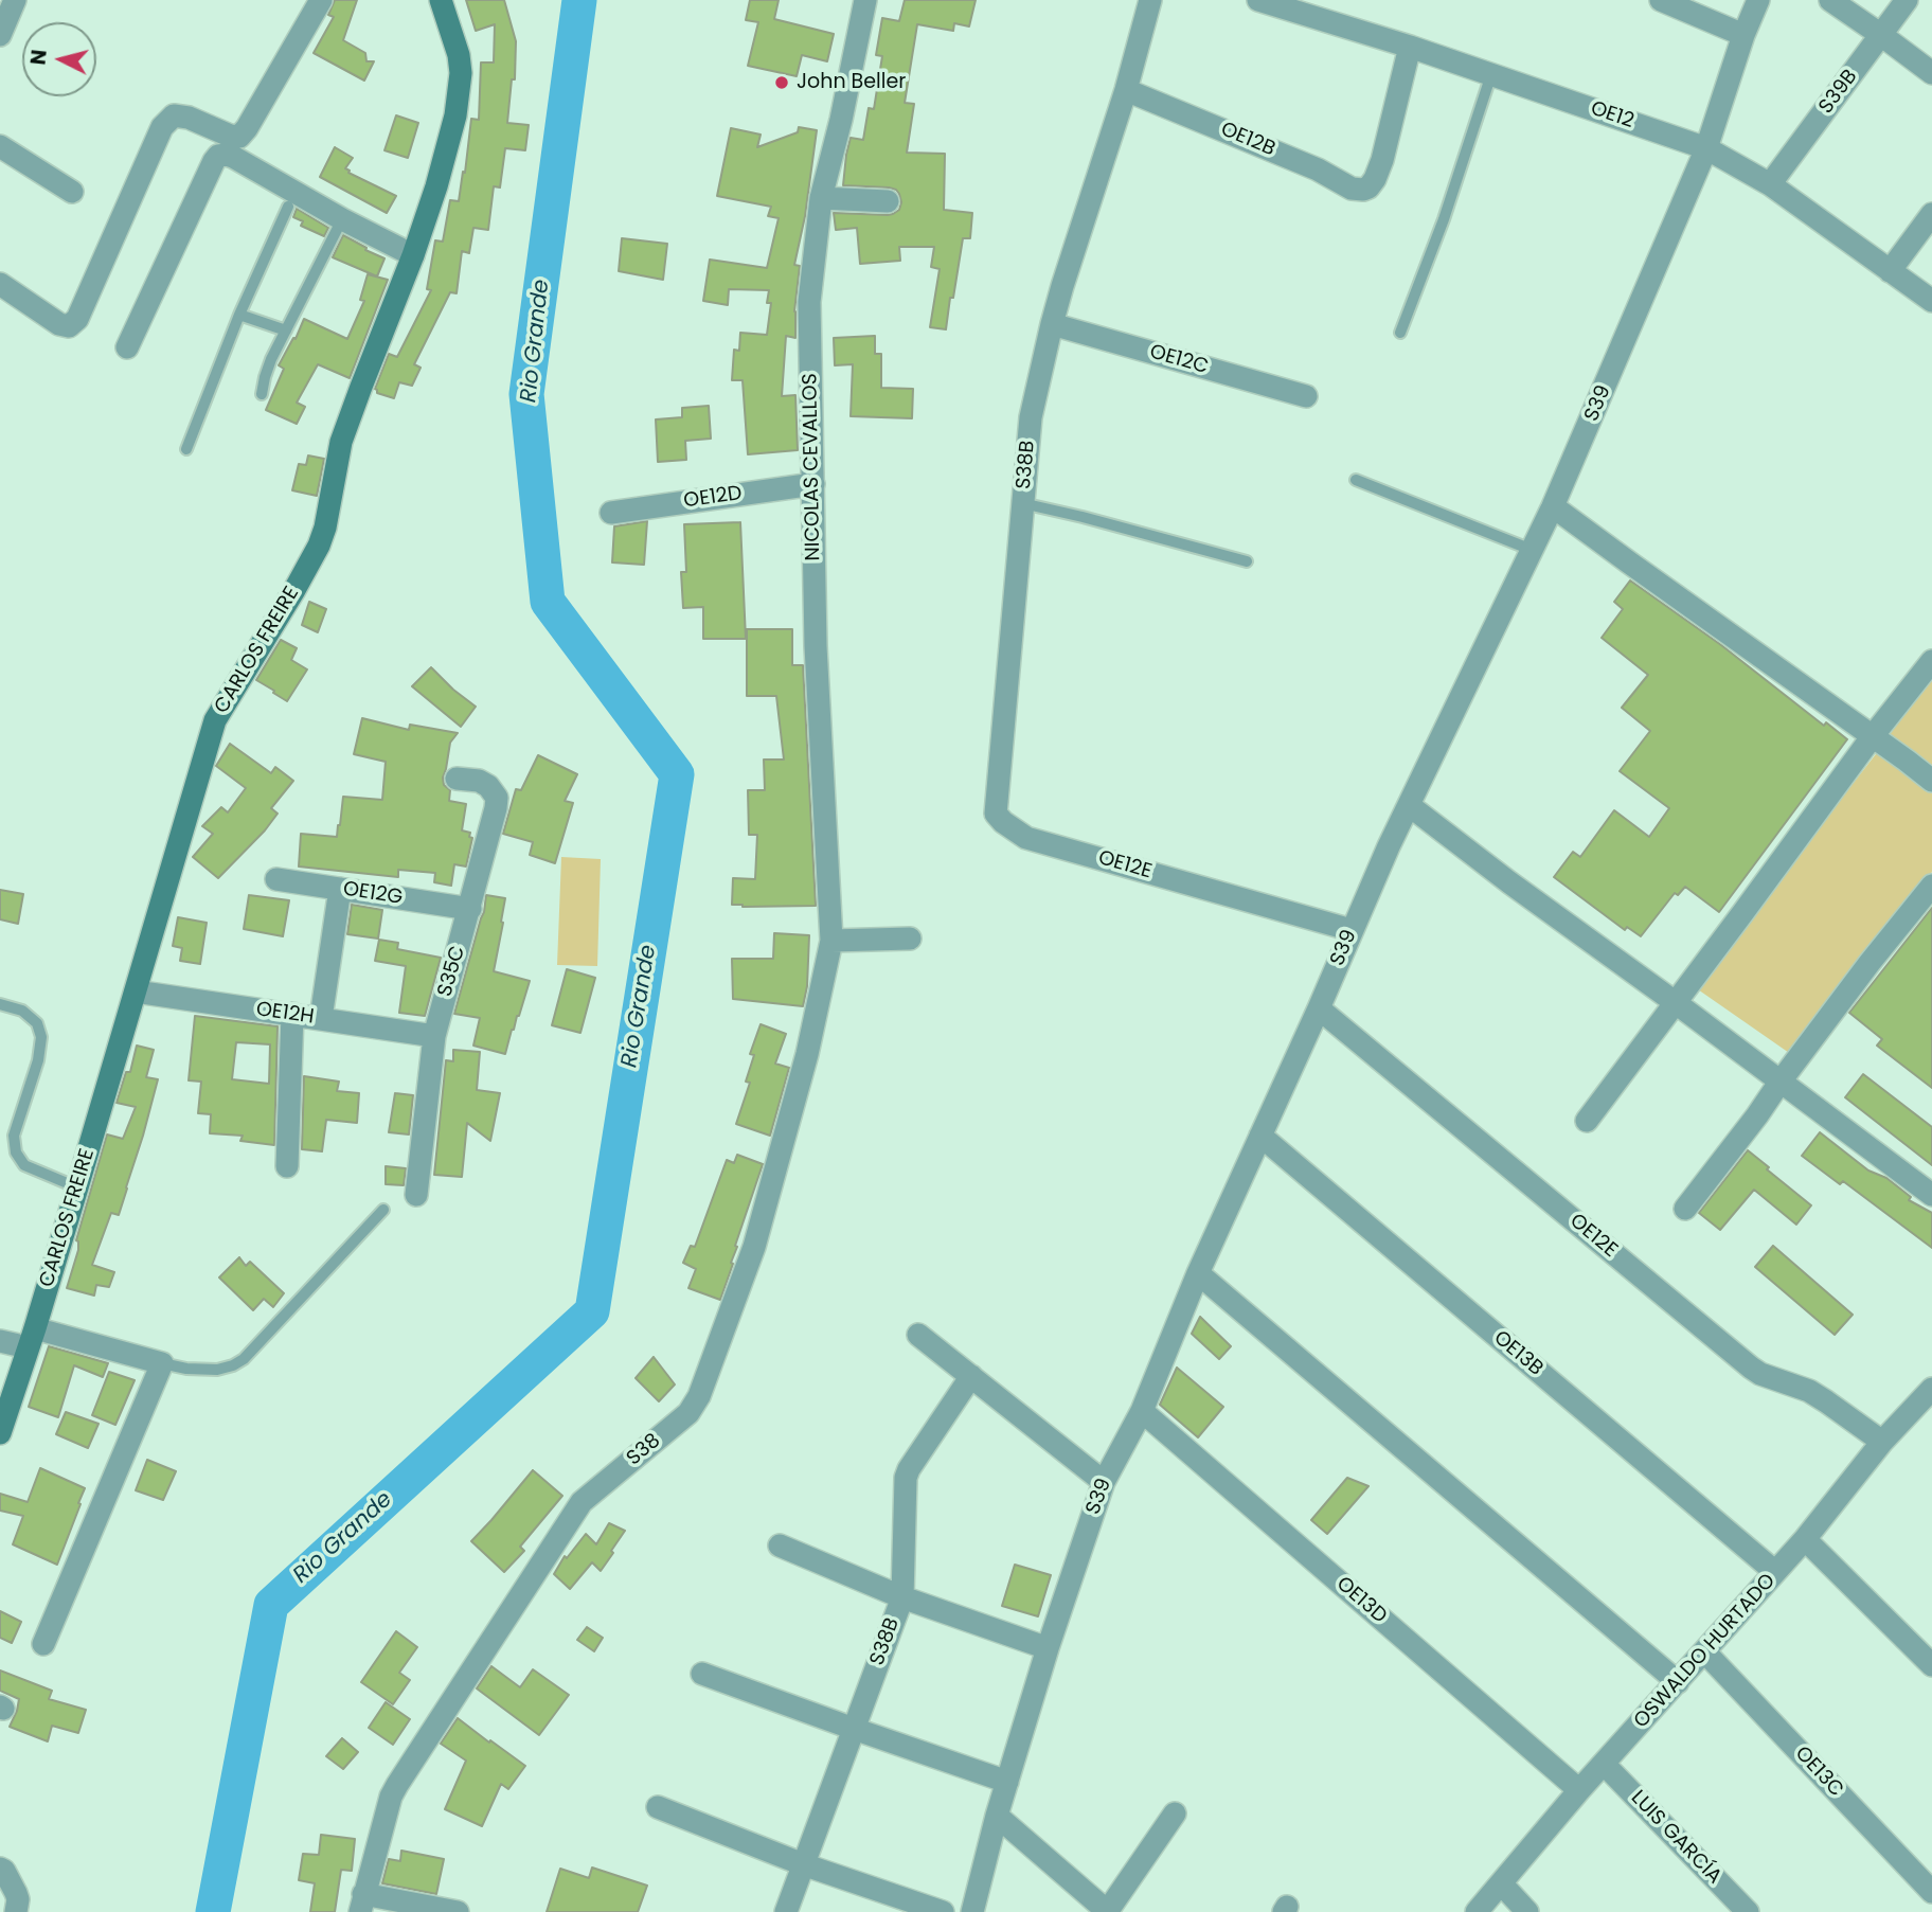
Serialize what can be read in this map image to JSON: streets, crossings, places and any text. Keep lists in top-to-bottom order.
{
  "streets": {
    "street": [
      "S39B",
      "OE12",
      "OE12B",
      "OE12C",
      "S39",
      "S38B",
      "NICOLAS CEVALLOS",
      "OE12D",
      "CARLOS FREIRE",
      "OE12E",
      "OE12G",
      "S35C",
      "OE12H",
      "OE13B",
      "S38",
      "OE13D",
      "OSWALDO HURTADO",
      "OE13C",
      "LUIS GARCÍA"
    ]
  },
  "crossings": [
    ["S39B", "OE12"],
    ["OE12", "OE12B"],
    ["OE12", "S39"],
    ["OE12B", "S38B"],
    ["OE12C", "S38B"],
    ["S39", "OE12E"],
    ["S39", "OE13B"],
    ["S39", "OE13D"],
    ["S38B", "OE12E"],
    ["NICOLAS CEVALLOS", "OE12D"],
    ["NICOLAS CEVALLOS", "S38"],
    ["CARLOS FREIRE", "OE12H"],
    ["OE12E", "OSWALDO HURTADO"],
    ["OE12G", "S35C"],
    ["S35C", "OE12H"],
    ["OE13B", "OSWALDO HURTADO"],
    ["OE13D", "OSWALDO HURTADO"],
    ["OSWALDO HURTADO", "OE13C"],
    ["OSWALDO HURTADO", "LUIS GARCÍA"]
  ],
  "water": ["Rio Grande"],
  "places": ["John Beller"],
  "north": "left"
}
